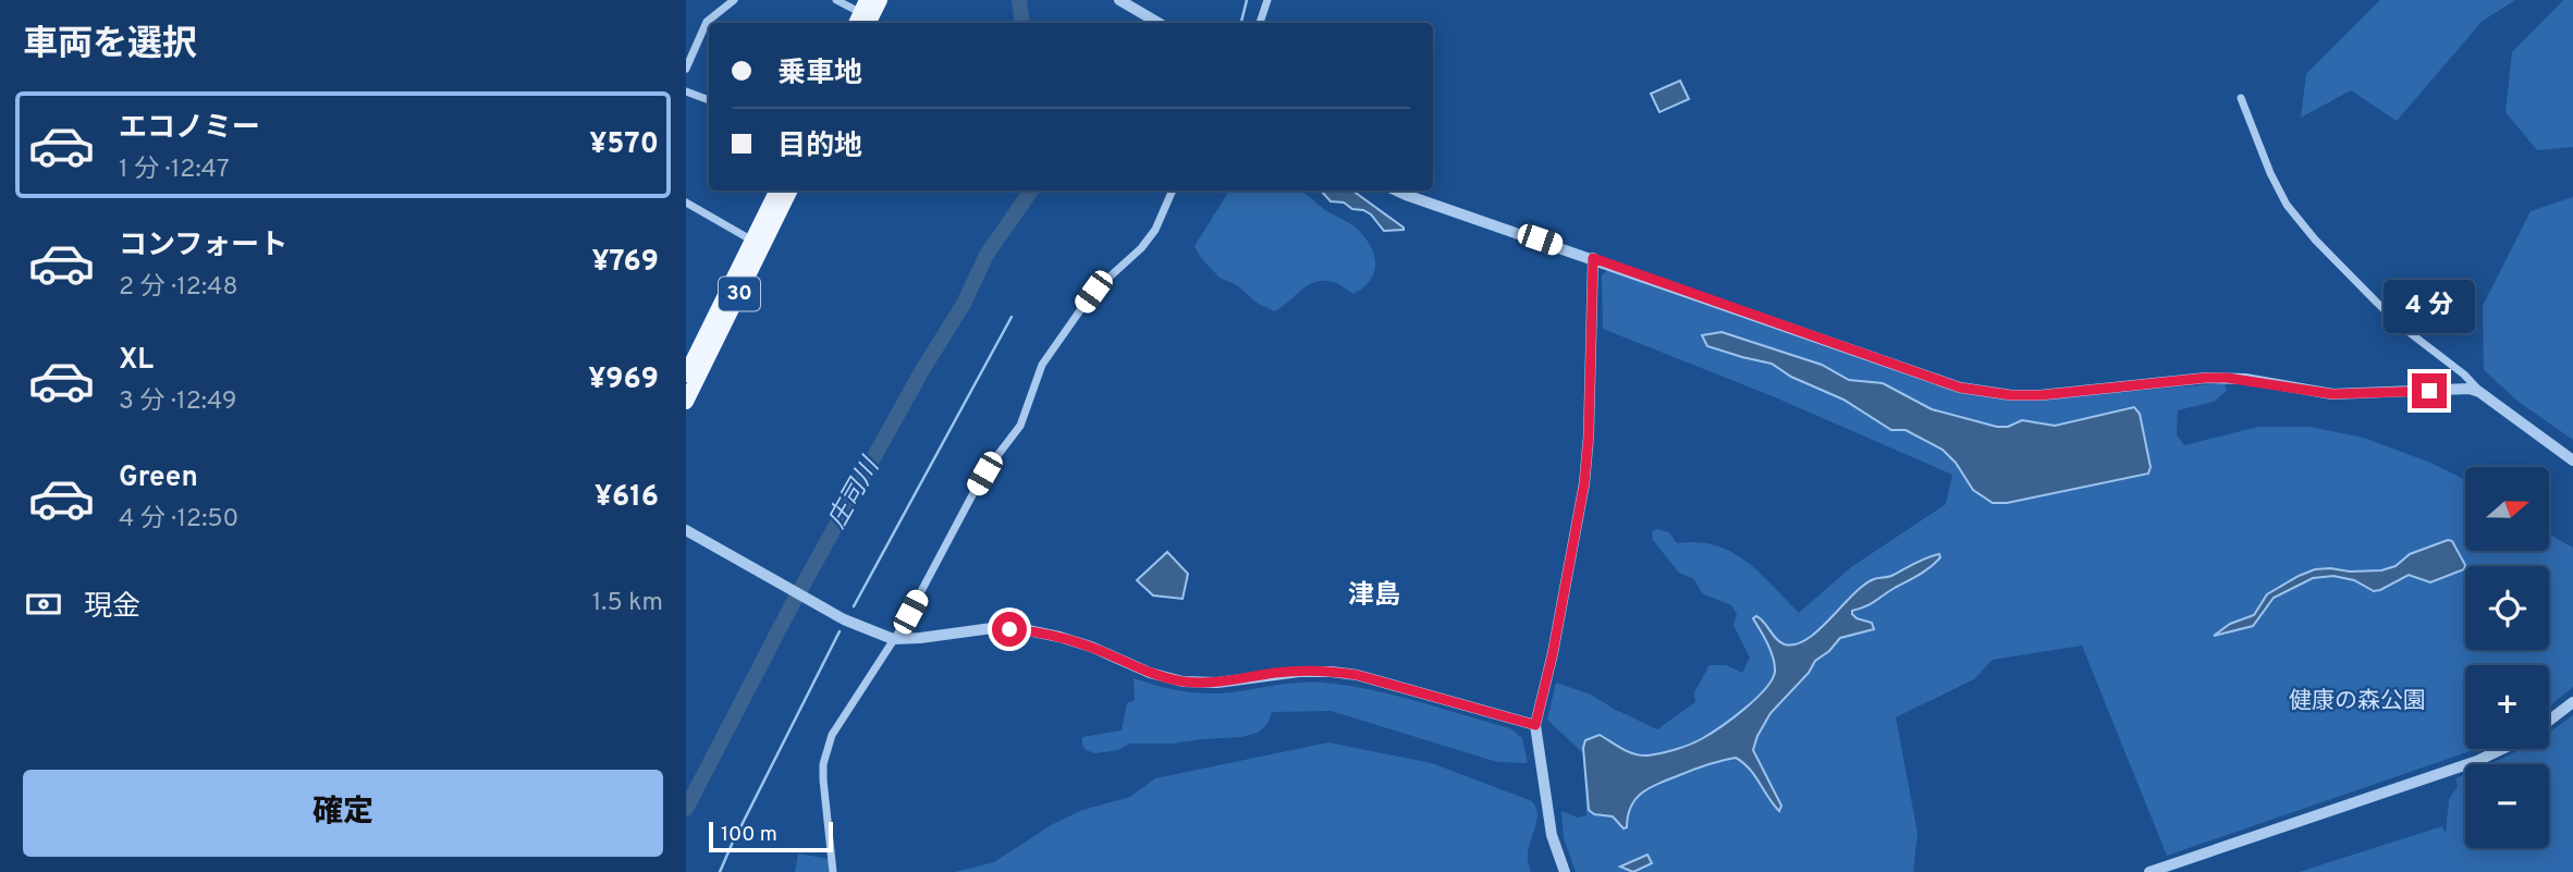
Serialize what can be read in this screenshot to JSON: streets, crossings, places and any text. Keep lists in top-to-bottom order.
{
  "streets": {
    "main road": ["30"]
  },
  "districts": ["津島"],
  "water": ["庄司川"],
  "parks": ["健康の森公園"],
  "scale_bar": "100 m",
  "north": "right",
  "page": {
    "heading": "車両を選択",
    "banner": ["乗車地", "目的地"],
    "list": [
      {
        "name": "エコノミー",
        "note": "1 分 · 12:47",
        "value": "¥570"
      },
      {
        "name": "コンフォート",
        "note": "2 分 · 12:48",
        "value": "¥769"
      },
      {
        "name": "XL",
        "note": "3 分 · 12:49",
        "value": "¥969"
      },
      {
        "name": "Green",
        "note": "4 分 · 12:50",
        "value": "¥616"
      }
    ],
    "bubble": "4 分",
    "map_buttons": ["+", "−"],
    "pay": ["現金", "1.5 km"],
    "buttons": "確定",
    "scale": "100 m"
  }
}
